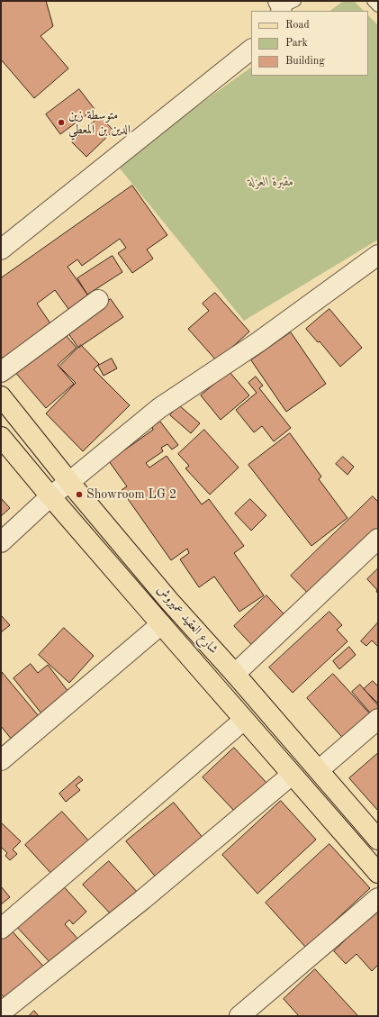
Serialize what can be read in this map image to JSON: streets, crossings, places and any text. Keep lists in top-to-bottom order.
{
  "streets": {
    "main road": ["شارع العقيد عميروش"]
  },
  "parks": ["مقبرة العزلة"],
  "places": ["متوسطة زين الدين بن المعطي", "Showroom LG 2"],
  "legend": ["Road", "Park", "Building"]
}
